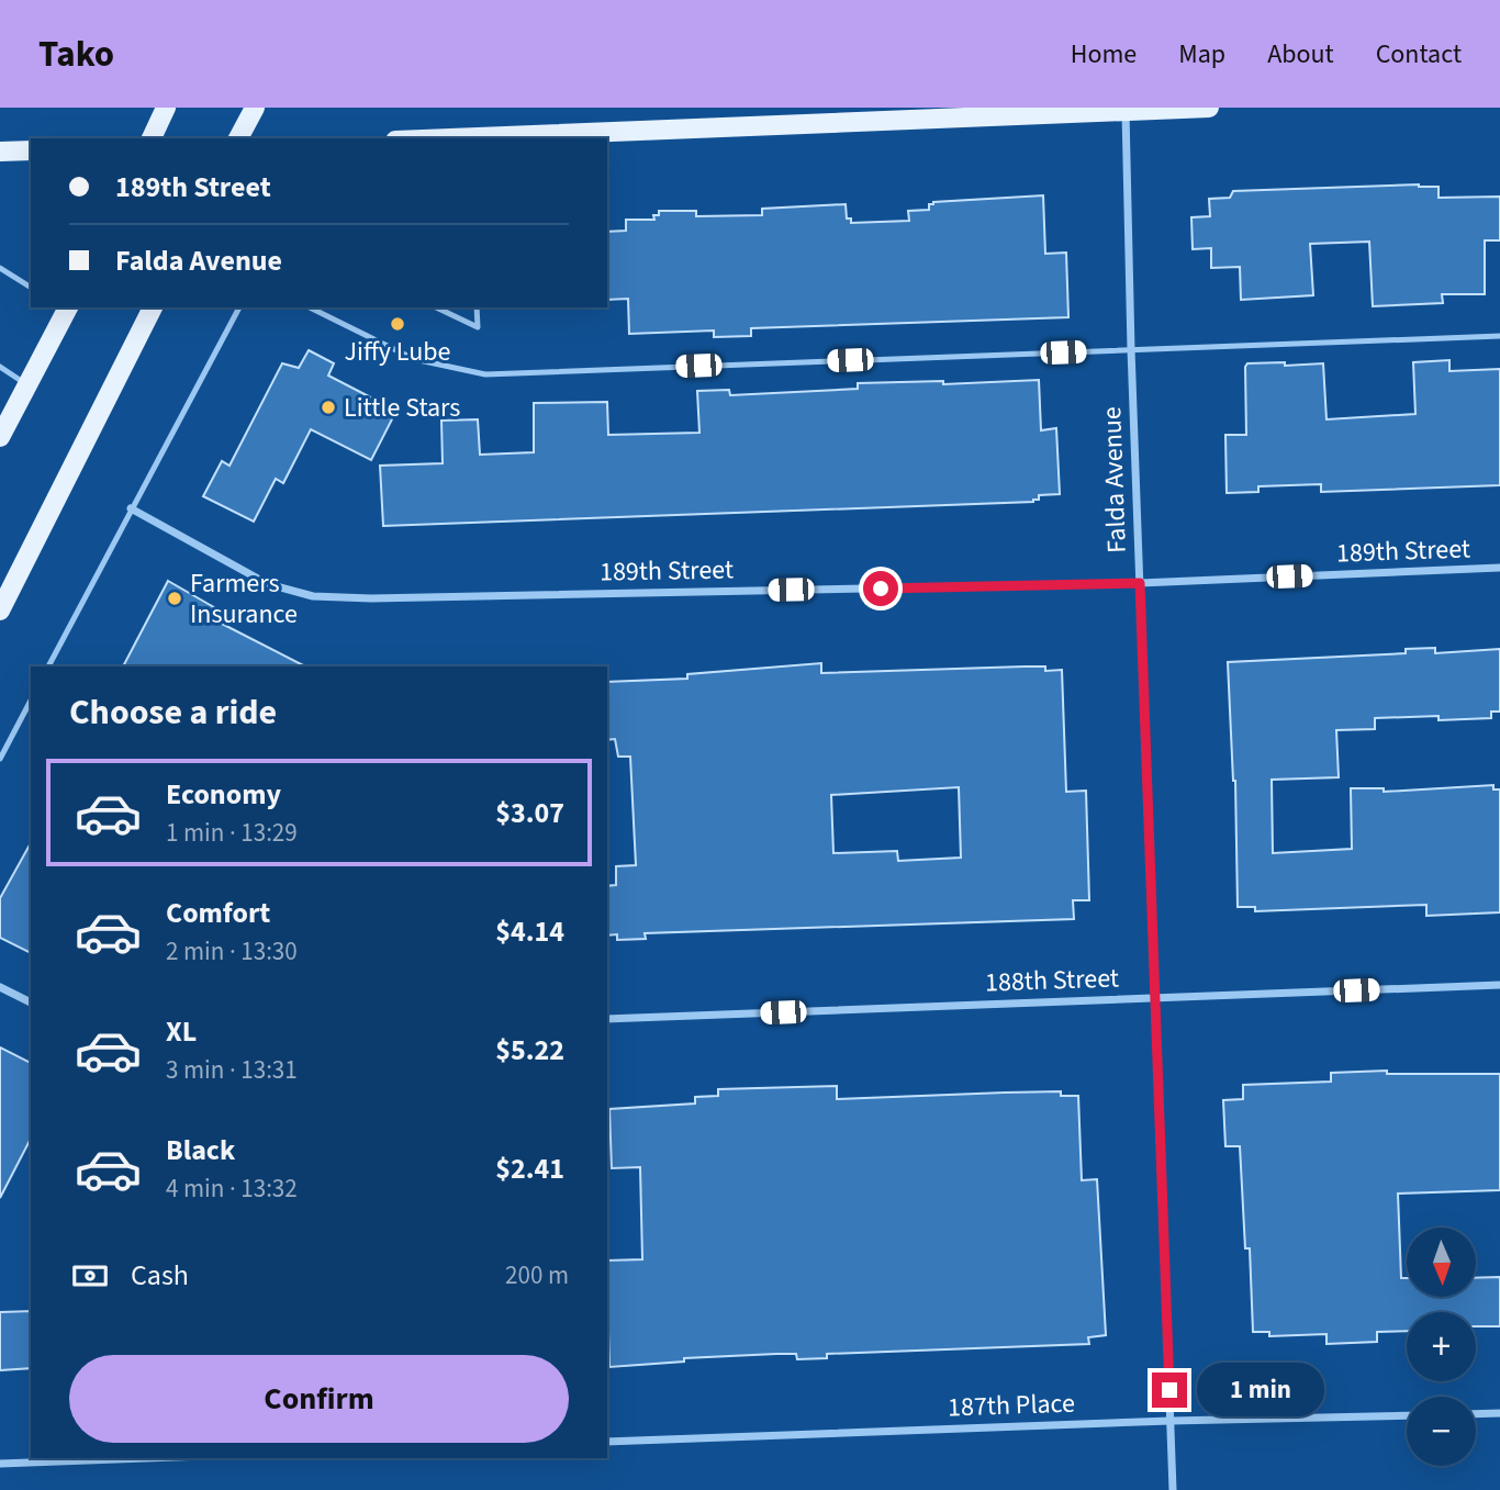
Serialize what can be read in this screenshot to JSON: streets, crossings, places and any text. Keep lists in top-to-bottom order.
{
  "streets": {
    "street": [
      "Falda Avenue",
      "189th Street",
      "188th Street",
      "187th Place"
    ]
  },
  "crossings": [
    ["Falda Avenue", "189th Street"],
    ["Falda Avenue", "188th Street"],
    ["Falda Avenue", "187th Place"]
  ],
  "places": ["Jiffy Lube", "Little Stars", "Farmers Insurance"],
  "north": "bottom",
  "page": {
    "header": "Tako",
    "nav": [
      "Home",
      "Map",
      "About",
      "Contact"
    ],
    "banner": ["189th Street", "Falda Avenue"],
    "heading": "Choose a ride",
    "list": [
      {
        "name": "Economy",
        "note": "1 min · 13:29",
        "value": "$3.07"
      },
      {
        "name": "Comfort",
        "note": "2 min · 13:30",
        "value": "$4.14"
      },
      {
        "name": "XL",
        "note": "3 min · 13:31",
        "value": "$5.22"
      },
      {
        "name": "Black",
        "note": "4 min · 13:32",
        "value": "$2.41"
      }
    ],
    "map_buttons": ["+", "−"],
    "pay": ["Cash", "200 m"],
    "buttons": "Confirm",
    "bubble": "1 min"
  }
}
